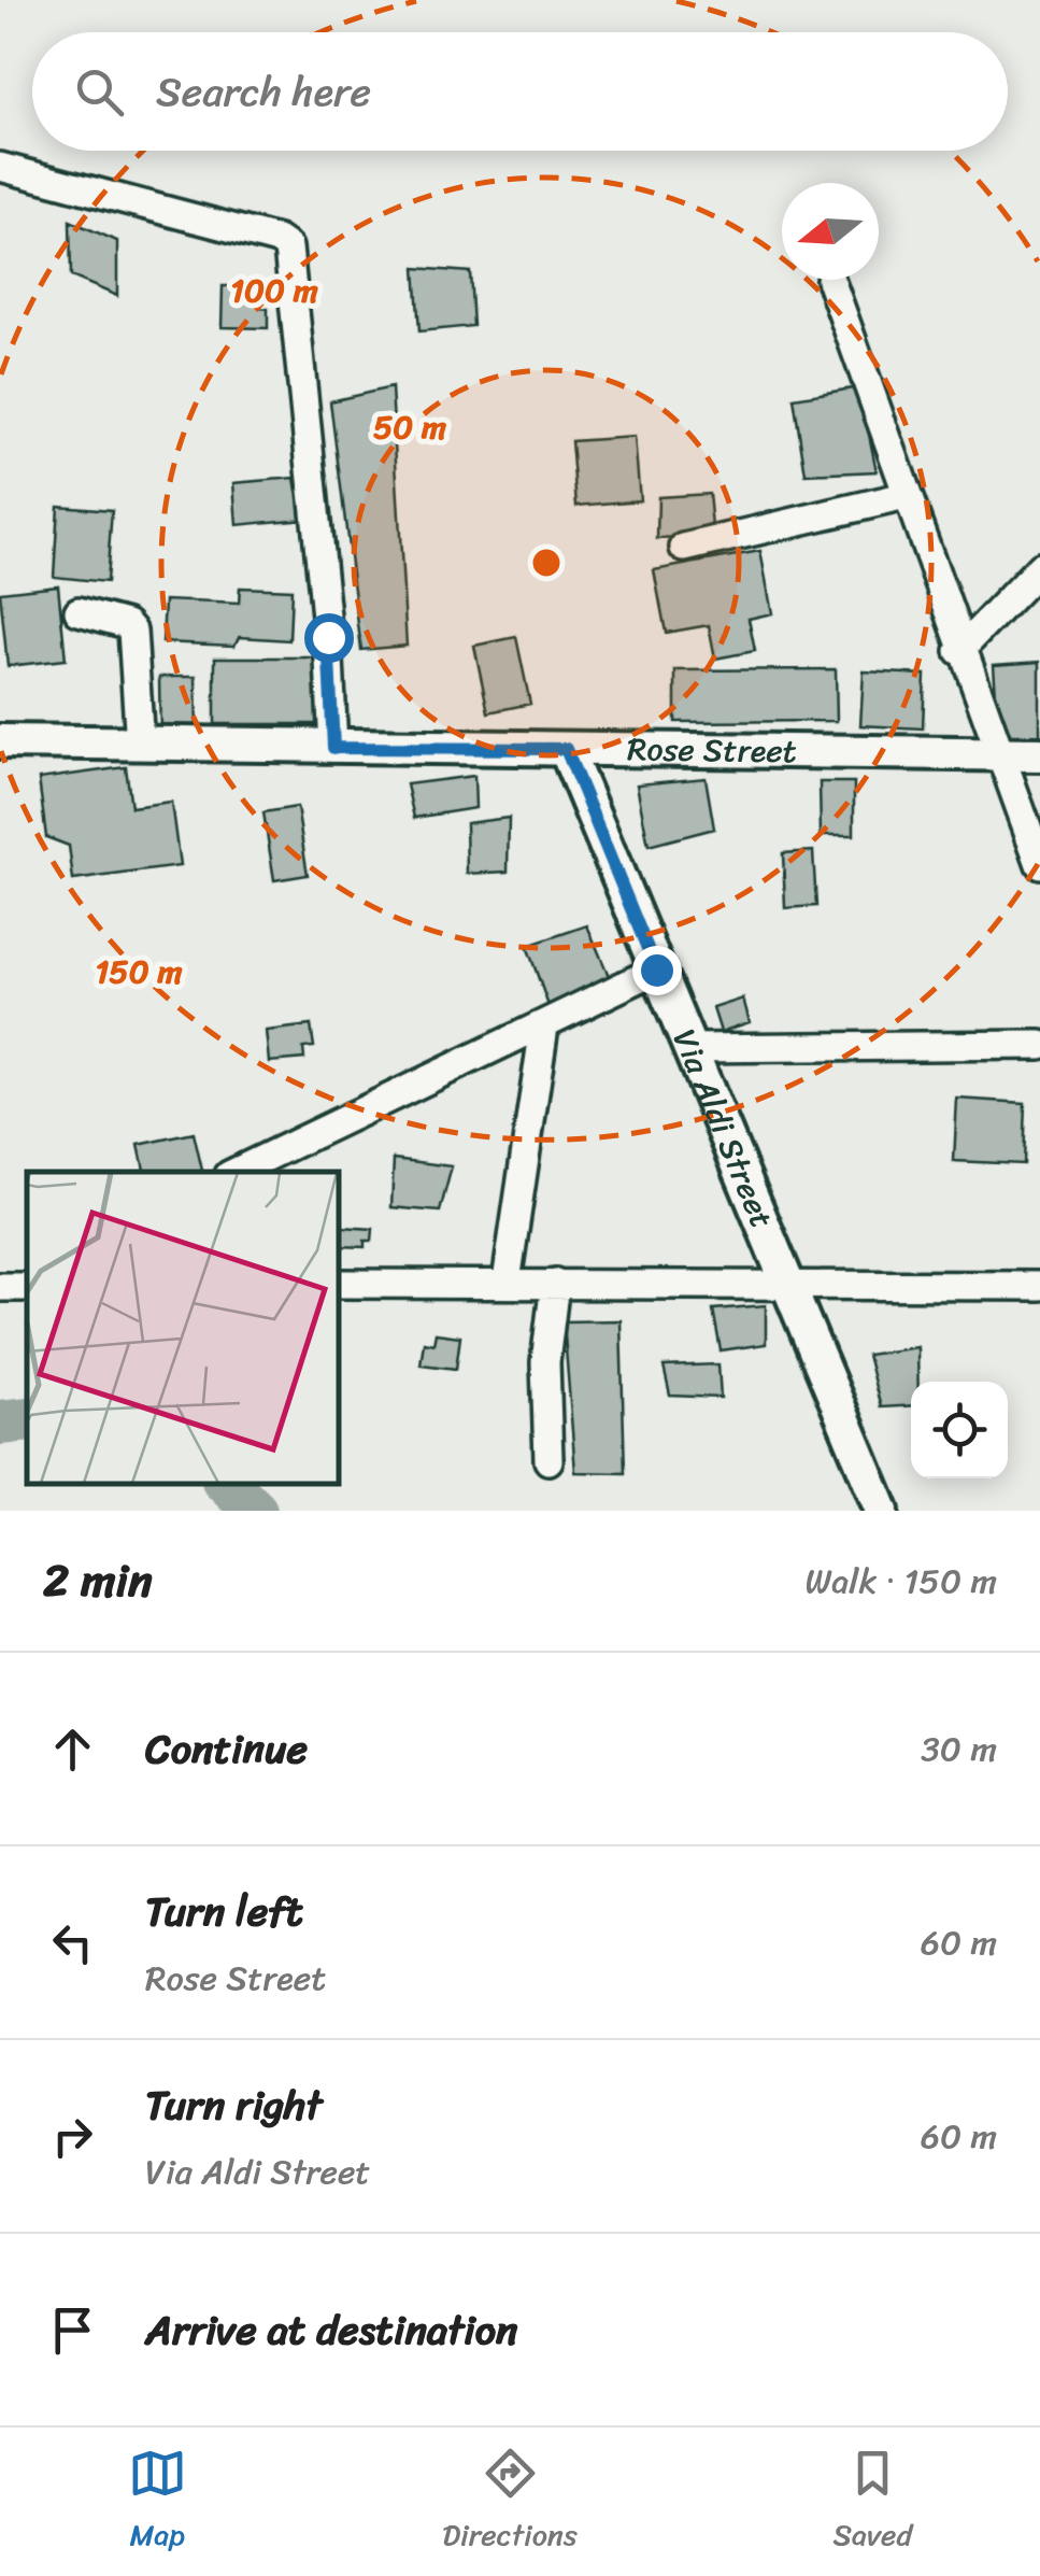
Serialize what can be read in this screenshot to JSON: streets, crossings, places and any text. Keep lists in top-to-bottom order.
{
  "streets": {
    "street": ["Rose Street", "Via Aldi Street"]
  },
  "crossings": [
    ["Rose Street", "Via Aldi Street"]
  ],
  "north": "left",
  "page": {
    "search": "Search here",
    "heading": ["2 min", "Walk · 150 m"],
    "list": [
      ["Continue", "30 m"],
      ["Turn left", "Rose Street", "60 m"],
      ["Turn right", "Via Aldi Street", "60 m"],
      "Arrive at destination"
    ],
    "nav": ["Map", "Directions", "Saved"]
  },
  "rings": ["100 m", "50 m", "150 m"]
}
